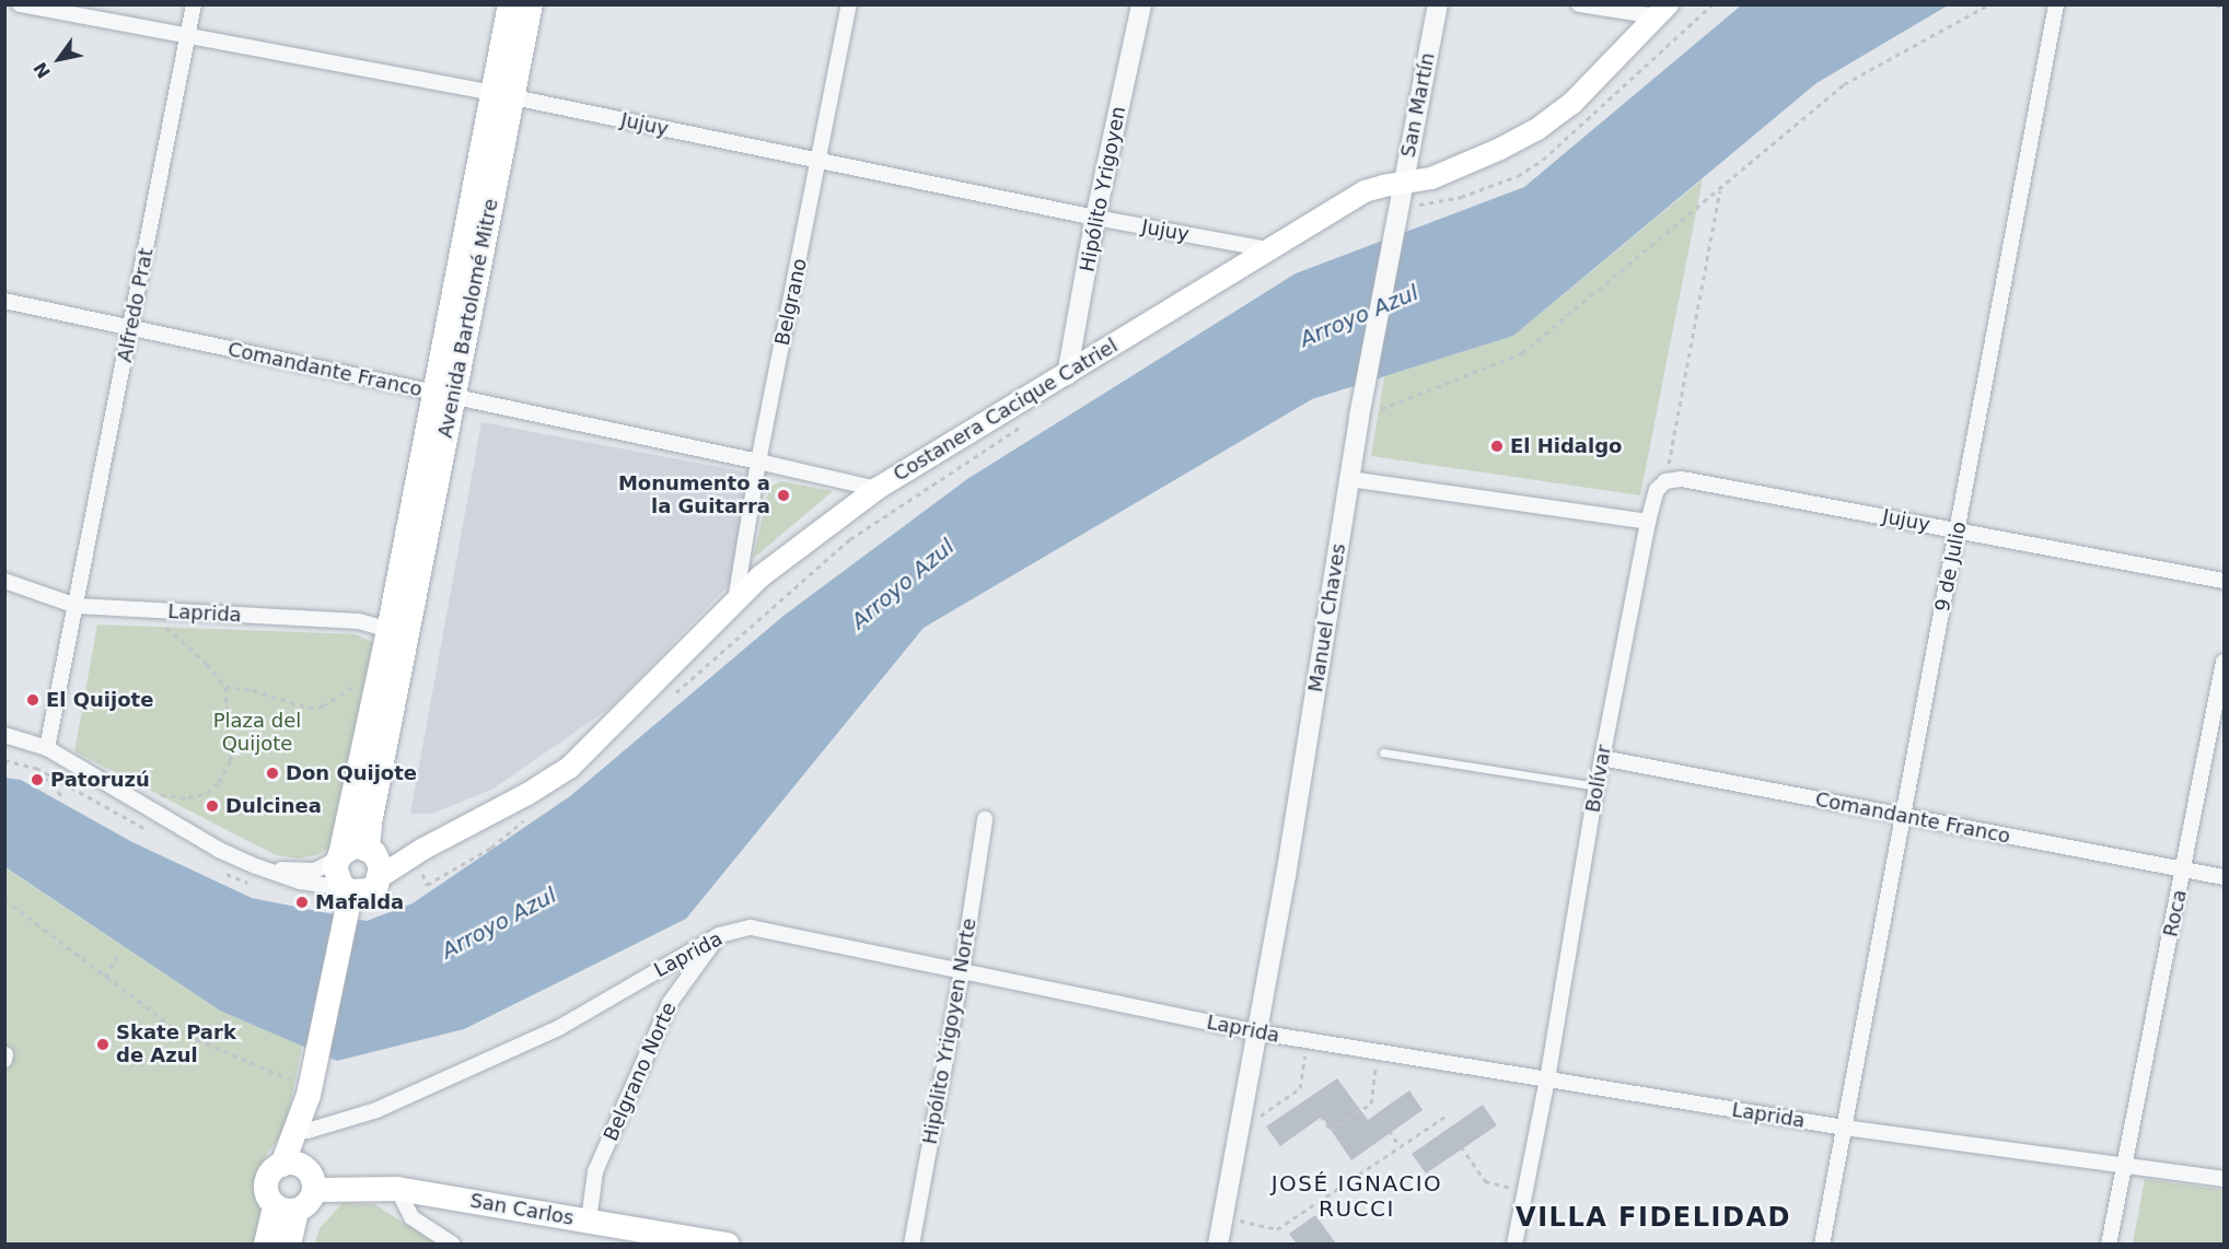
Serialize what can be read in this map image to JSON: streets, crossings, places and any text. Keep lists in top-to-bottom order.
{
  "streets": {
    "main road": ["Avenida Bartolomé Mitre", "Costanera Cacique Catriel", "San Carlos"],
    "street": [
      "San Martín",
      "Jujuy",
      "Hipólito Yrigoyen",
      "Belgrano",
      "Alfredo Prat",
      "Comandante Franco",
      "9 de Julio",
      "Laprida",
      "Manuel Chaves",
      "Bolívar",
      "Roca",
      "Hipólito Yrigoyen Norte",
      "Belgrano Norte"
    ]
  },
  "crossings": [
    ["San Martín", "Costanera Cacique Catriel"],
    ["San Martín", "Manuel Chaves"],
    ["Jujuy", "Hipólito Yrigoyen"],
    ["Jujuy", "Belgrano"],
    ["Jujuy", "Alfredo Prat"],
    ["Jujuy", "Avenida Bartolomé Mitre"],
    ["Jujuy", "Costanera Cacique Catriel"],
    ["Jujuy", "9 de Julio"],
    ["Jujuy", "Bolívar"],
    ["Hipólito Yrigoyen", "Costanera Cacique Catriel"],
    ["Belgrano", "Comandante Franco"],
    ["Belgrano", "Costanera Cacique Catriel"],
    ["Alfredo Prat", "Comandante Franco"],
    ["Alfredo Prat", "Laprida"],
    ["Avenida Bartolomé Mitre", "Comandante Franco"],
    ["Avenida Bartolomé Mitre", "Laprida"],
    ["Comandante Franco", "Costanera Cacique Catriel"],
    ["Comandante Franco", "9 de Julio"],
    ["Comandante Franco", "Bolívar"],
    ["Comandante Franco", "Roca"],
    ["Costanera Cacique Catriel", "Manuel Chaves"],
    ["9 de Julio", "Laprida"],
    ["Laprida", "Manuel Chaves"],
    ["Laprida", "Bolívar"],
    ["Laprida", "Roca"],
    ["Laprida", "Hipólito Yrigoyen Norte"],
    ["Laprida", "Belgrano Norte"],
    ["Belgrano Norte", "San Carlos"]
  ],
  "districts": ["JOSÉ IGNACIO RUCCI", "VILLA FIDELIDAD"],
  "water": ["Arroyo Azul"],
  "parks": ["Plaza del Quijote"],
  "places": [
    "El Hidalgo",
    "Monumento a la Guitarra",
    "El Quijote",
    "Don Quijote",
    "Patoruzú",
    "Dulcinea",
    "Mafalda",
    "Skate Park de Azul"
  ],
  "north": "bottom left"
}
